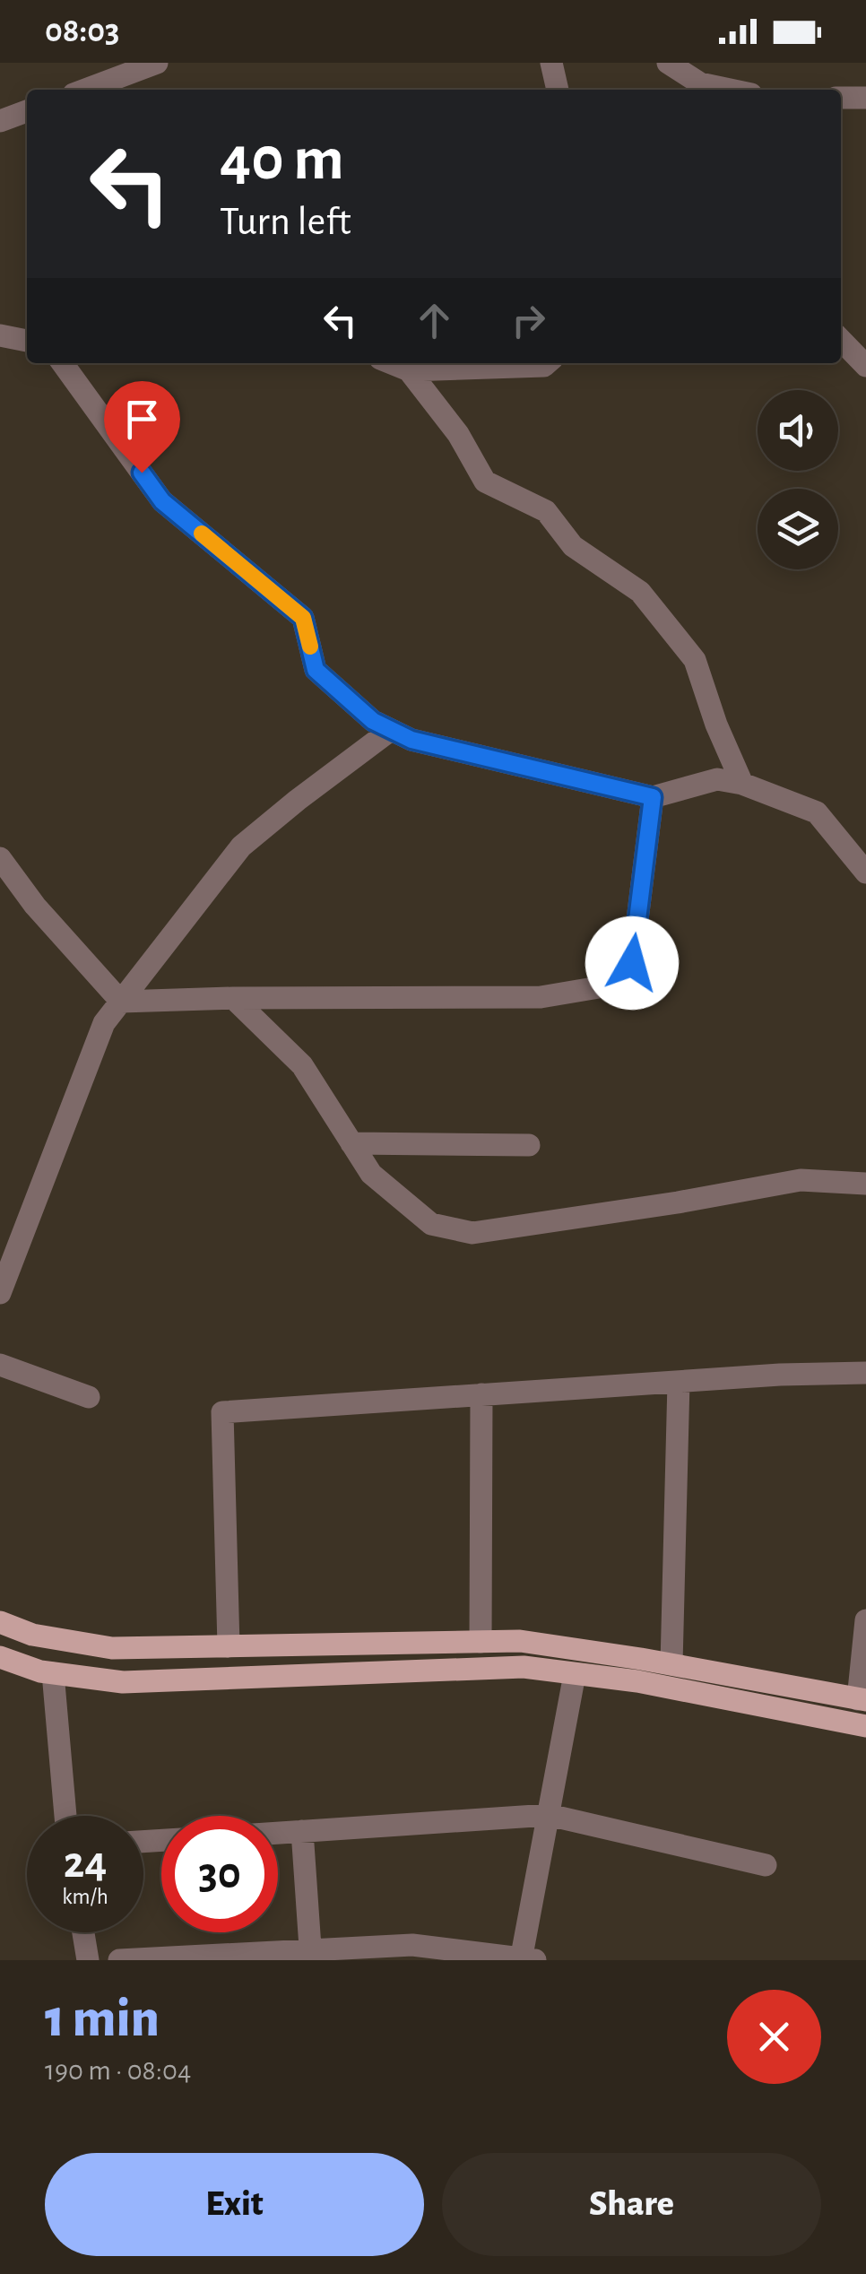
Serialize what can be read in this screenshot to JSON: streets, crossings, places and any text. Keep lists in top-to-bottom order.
{
  "page": {
    "status": "08:03",
    "turn": ["40 m", "Turn left"],
    "speed": "24 km/h",
    "limit": "30",
    "heading": ["1 min", "190 m · 08:04"],
    "buttons": ["Exit", "Share"]
  }
}
